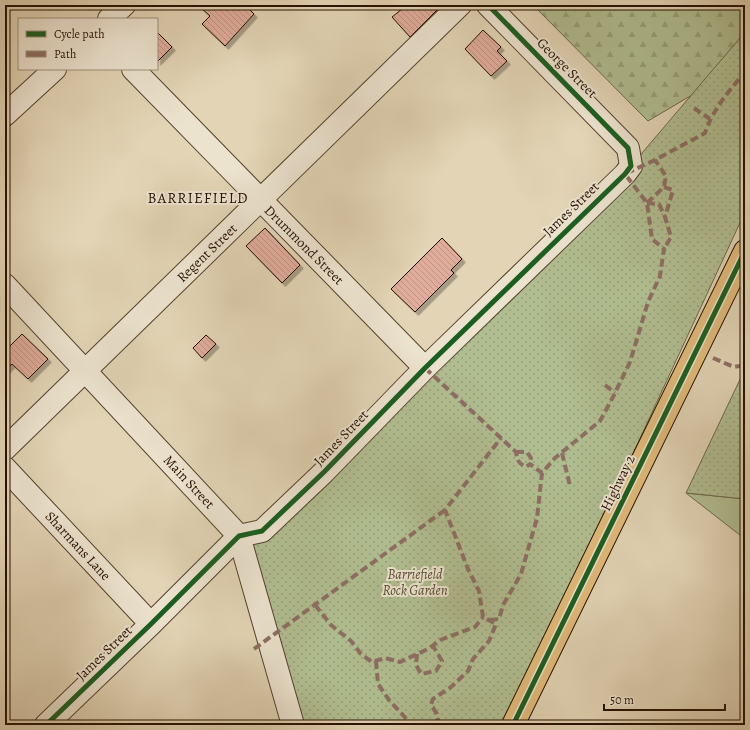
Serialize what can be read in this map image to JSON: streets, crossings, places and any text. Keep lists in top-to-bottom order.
{
  "streets": {
    "main road": ["Highway 2"],
    "street": [
      "George Street",
      "James Street",
      "Drummond Street",
      "Regent Street",
      "Main Street",
      "Sharmans Lane"
    ]
  },
  "crossings": [
    ["George Street", "James Street"],
    ["James Street", "Drummond Street"],
    ["James Street", "Main Street"],
    ["James Street", "Sharmans Lane"],
    ["Drummond Street", "Regent Street"],
    ["Regent Street", "Main Street"]
  ],
  "districts": ["BARRIEFIELD"],
  "parks": ["Barriefield Rock Garden"],
  "legend": ["Cycle path", "Path"],
  "scale_bar": "50 m"
}
